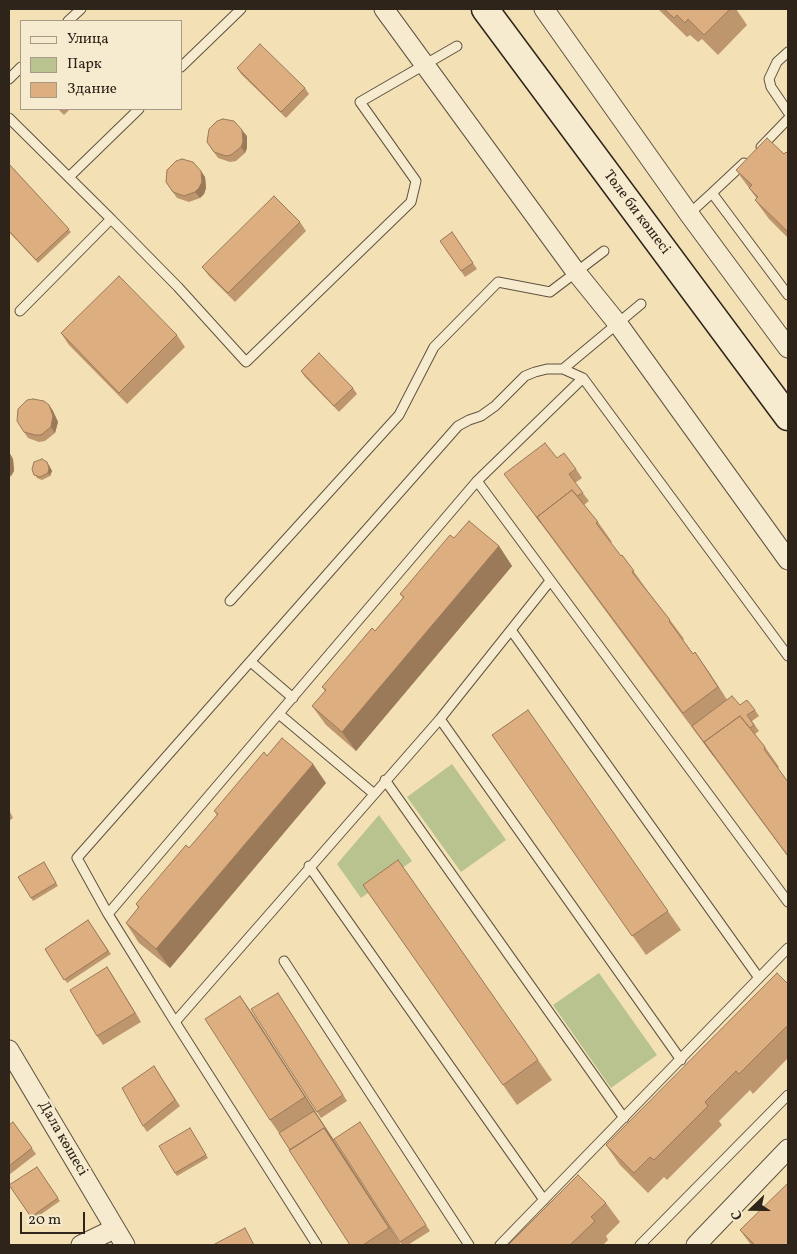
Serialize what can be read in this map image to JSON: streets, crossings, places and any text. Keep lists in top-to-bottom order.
{
  "streets": {
    "main road": ["Төле би көшесі"],
    "street": ["Дала көшесі"]
  },
  "legend": ["Улица", "Парк", "Здание"],
  "scale_bar": "20 m",
  "north": "left"
}
